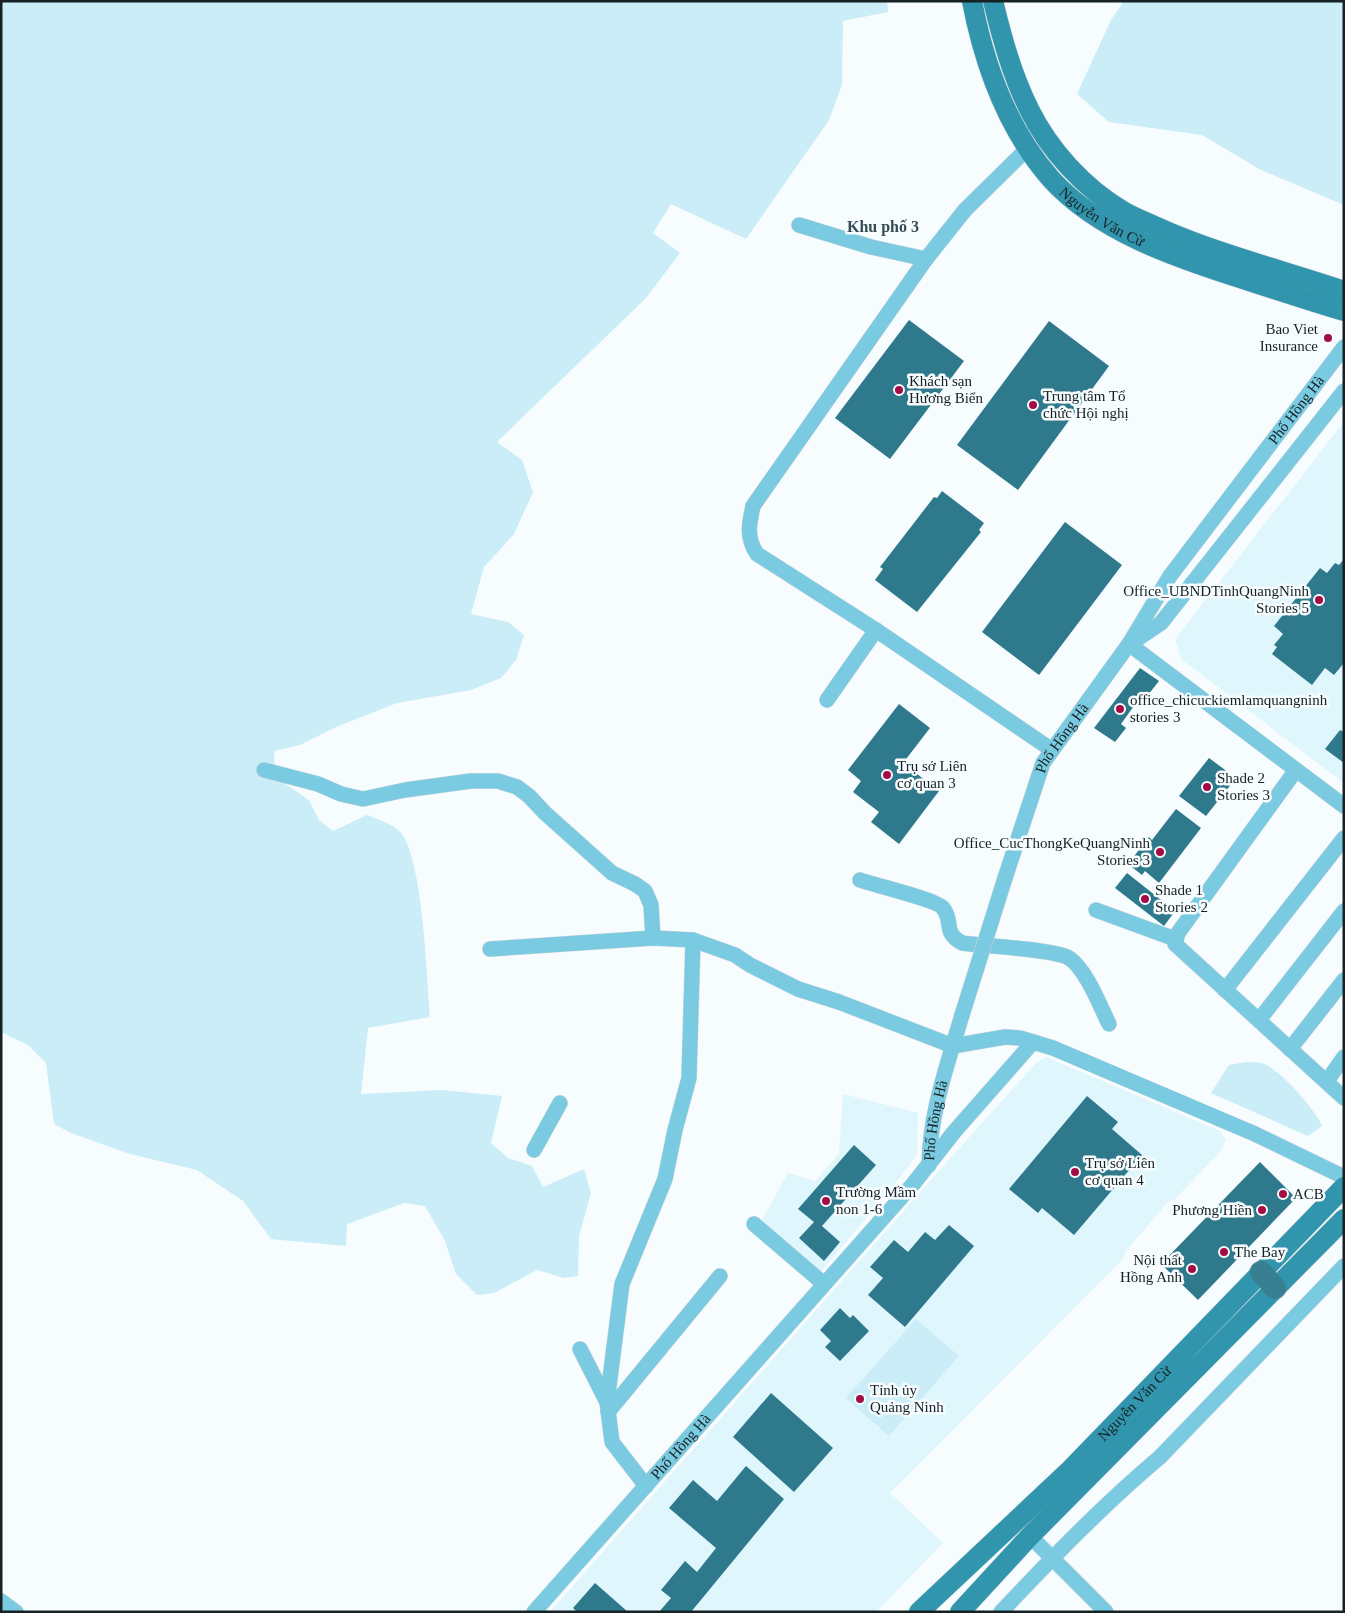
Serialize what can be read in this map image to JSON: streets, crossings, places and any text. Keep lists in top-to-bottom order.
{
  "streets": {
    "main road": ["Nguyễn Văn Cừ"],
    "street": ["Phố Hồng Hà"]
  },
  "districts": ["Khu phố 3"],
  "places": [
    "Bao Viet Insurance",
    "Khách sạn Hương Biển",
    "Trung tâm Tổ chức Hội nghị",
    "Office_UBNDTinhQuangNinh Stories 5",
    "office_chicuckiemlamquangninh stories 3",
    "Trụ sở Liên cơ quan 3",
    "Shade 2 Stories 3",
    "Office_CucThongKeQuangNinh Stories 3",
    "Shade 1 Stories 2",
    "Trụ sở Liên cơ quan 4",
    "ACB",
    "Trường Mầm non 1-6",
    "Phương Hiền",
    "The Bay",
    "Nội thất Hồng Anh",
    "Tỉnh ủy Quảng Ninh"
  ]
}
